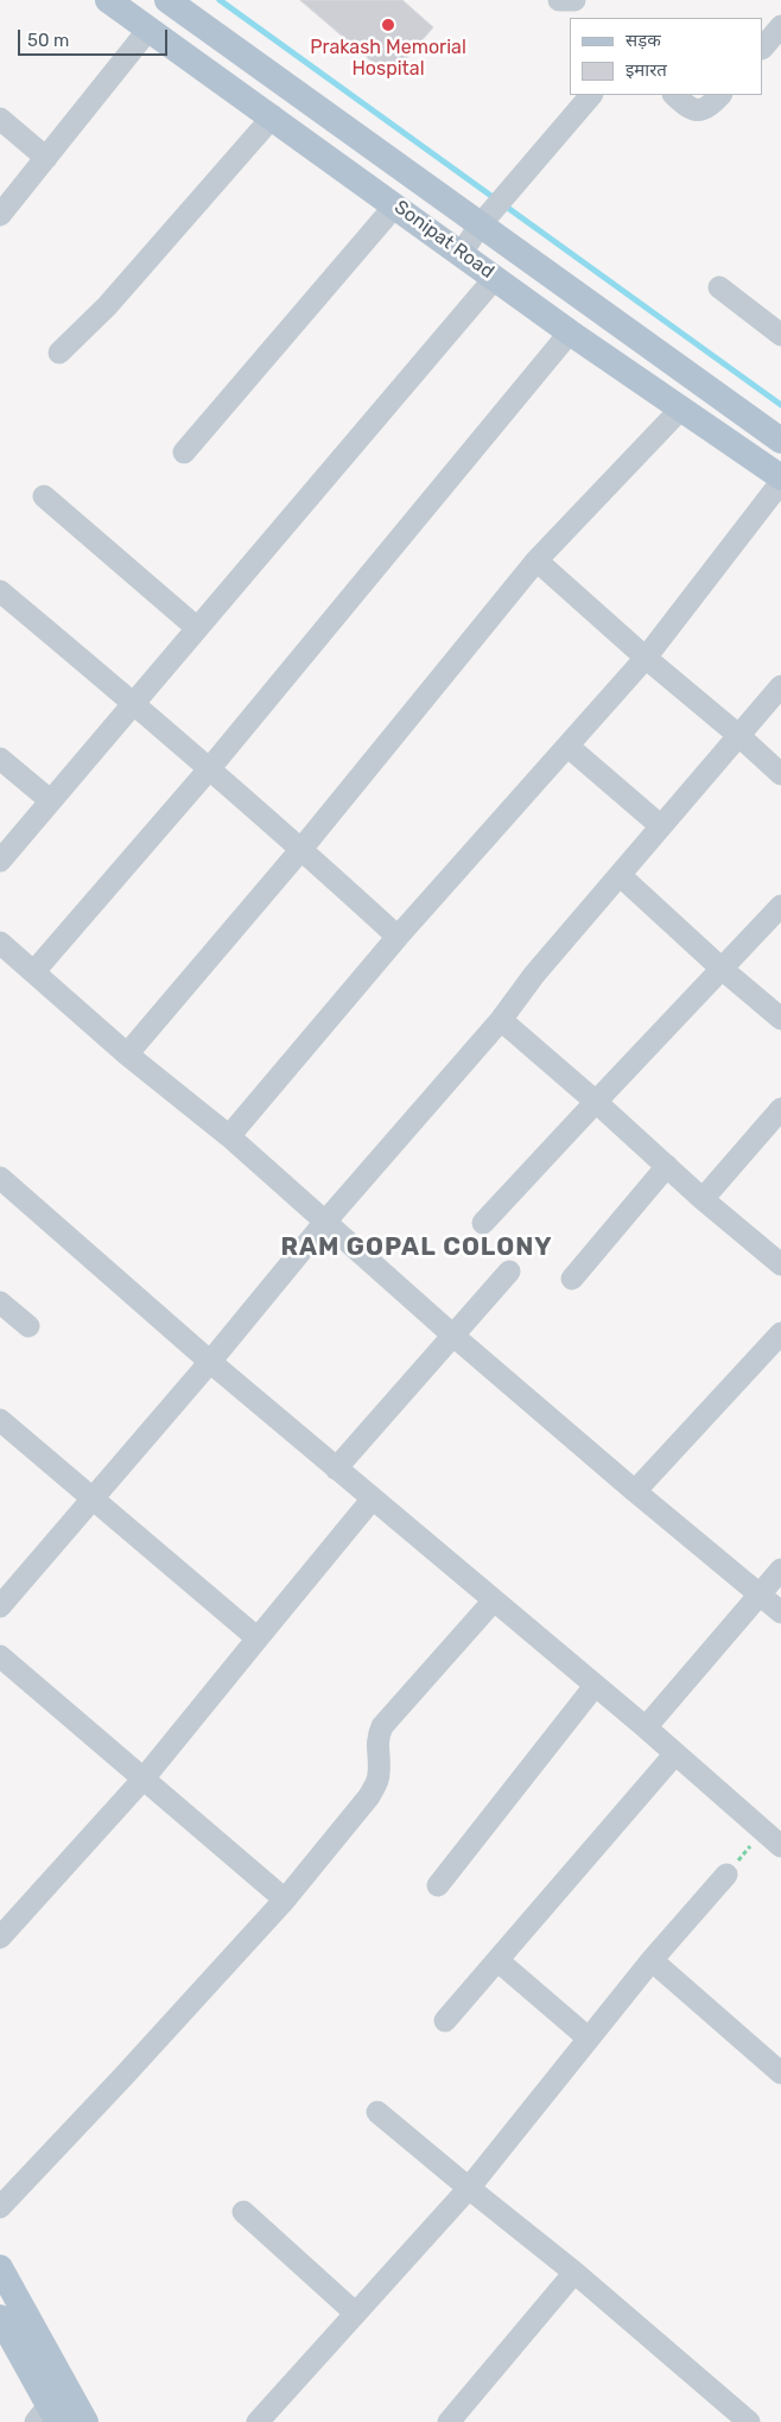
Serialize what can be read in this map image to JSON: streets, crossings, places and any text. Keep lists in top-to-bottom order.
{
  "streets": {
    "main road": ["Sonipat Road"]
  },
  "districts": ["RAM GOPAL COLONY"],
  "places": ["Prakash Memorial Hospital"],
  "legend": ["सड़क", "इमारत"],
  "scale_bar": "50 m"
}
